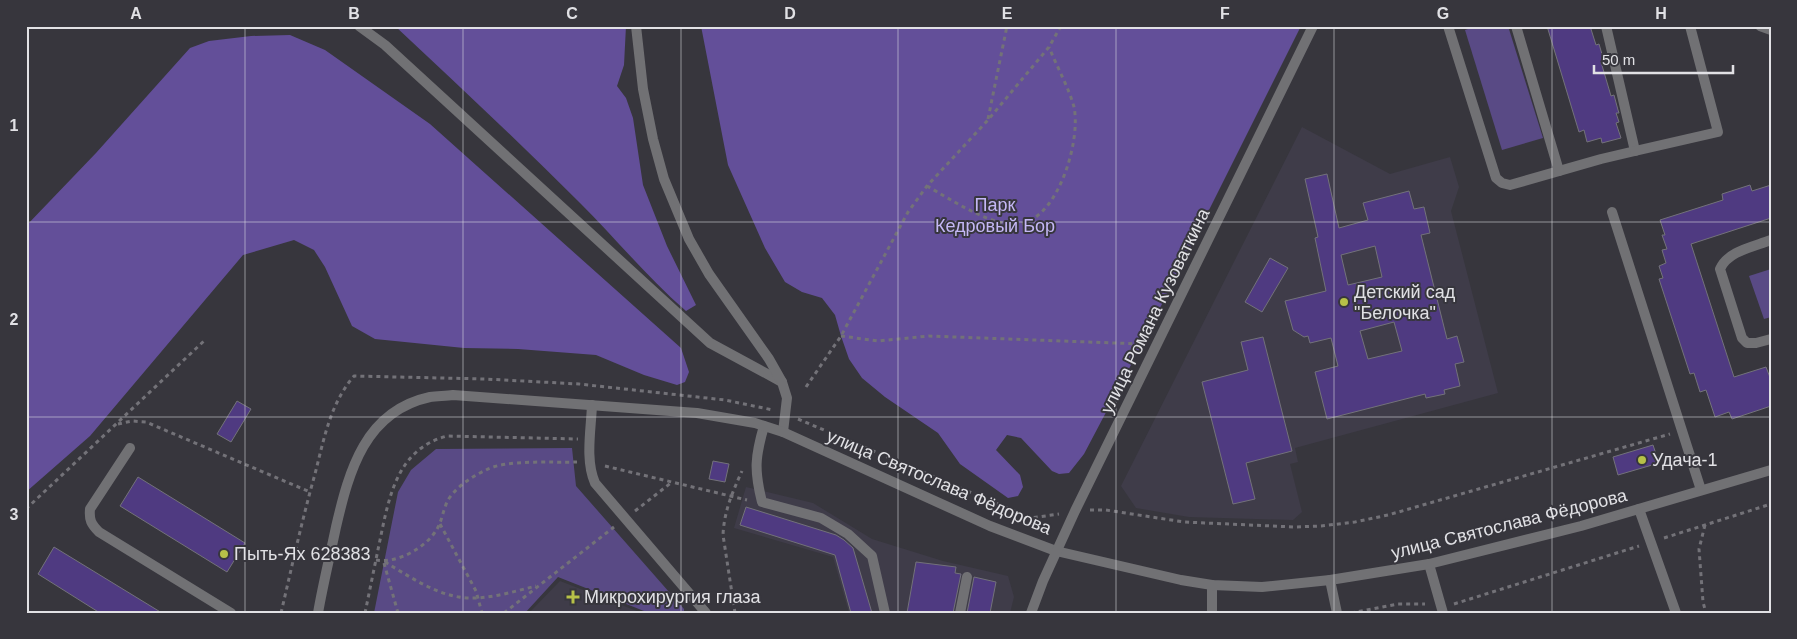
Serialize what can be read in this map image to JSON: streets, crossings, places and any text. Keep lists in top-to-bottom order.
{
  "streets": {
    "street": ["улица Романа Кузоваткина", "улица Святослава Фёдорова"]
  },
  "crossings": [
    ["улица Романа Кузоваткина", "улица Святослава Фёдорова"]
  ],
  "parks": ["Парк Кедровый Бор"],
  "places": {
    "other": ["Детский сад \"Белочка\"", "Удача-1", "Пыть-Ях 628383"],
    "health": ["Микрохирургия глаза"]
  },
  "scale_bar": "50 m",
  "grid": {
    "columns": [
      "A",
      "B",
      "C",
      "D",
      "E",
      "F",
      "G",
      "H"
    ],
    "rows": ["1", "2", "3"]
  }
}
